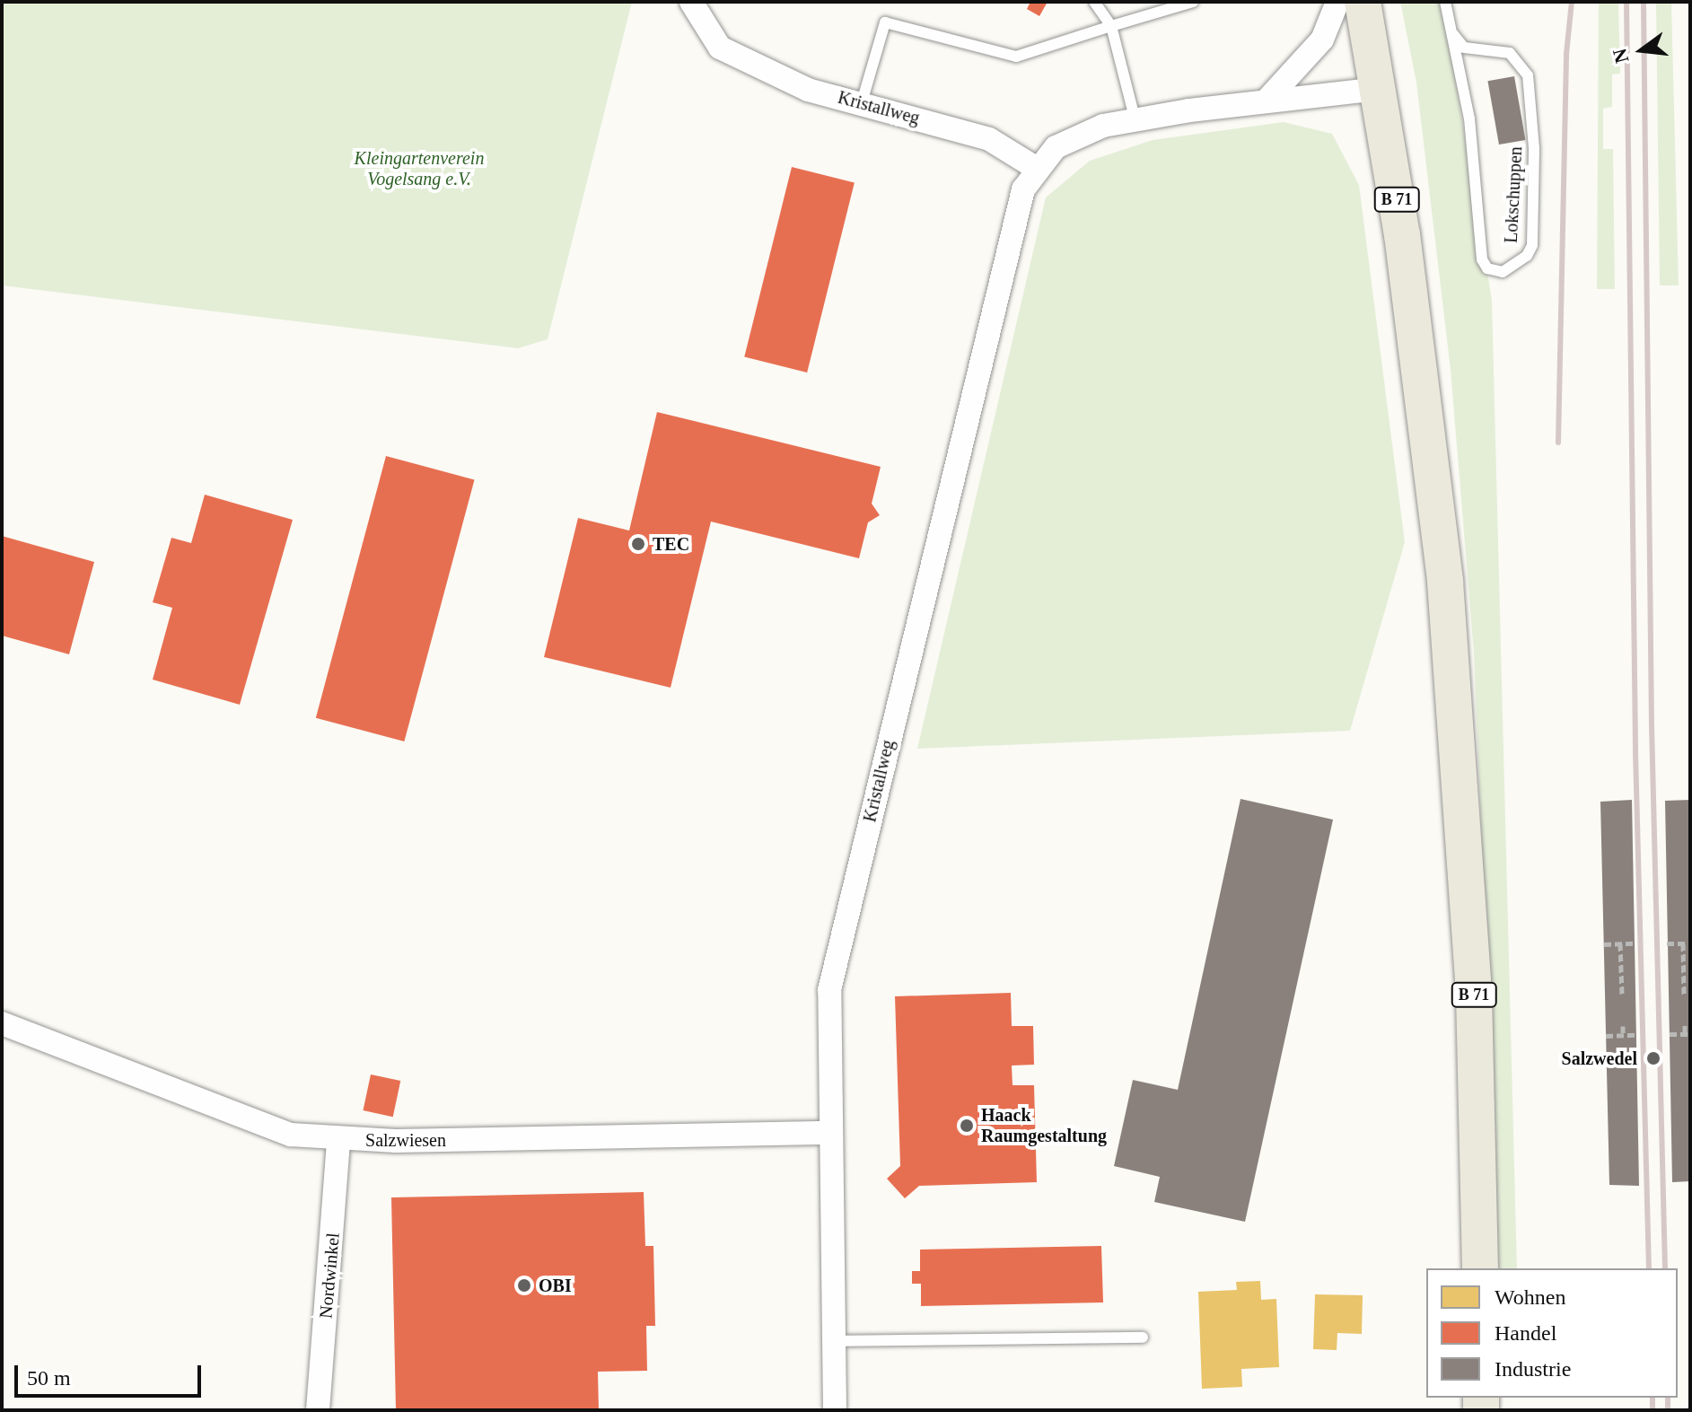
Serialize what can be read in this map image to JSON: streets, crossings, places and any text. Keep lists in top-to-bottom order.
{
  "streets": {
    "main road": ["B 71"],
    "street": ["Kristallweg", "Salzwiesen", "Nordwinkel"],
    "lane": ["Lokschuppen"]
  },
  "crossings": [
    ["Kristallweg", "B 71"],
    ["Kristallweg", "Salzwiesen"],
    ["Salzwiesen", "Nordwinkel"]
  ],
  "parks": ["Kleingartenverein Vogelsang e.V."],
  "places": [
    "TEC",
    "Salzwedel",
    "Haack Raumgestaltung",
    "OBI"
  ],
  "legend": ["Wohnen", "Handel", "Industrie"],
  "scale_bar": "50 m",
  "north": "left"
}
